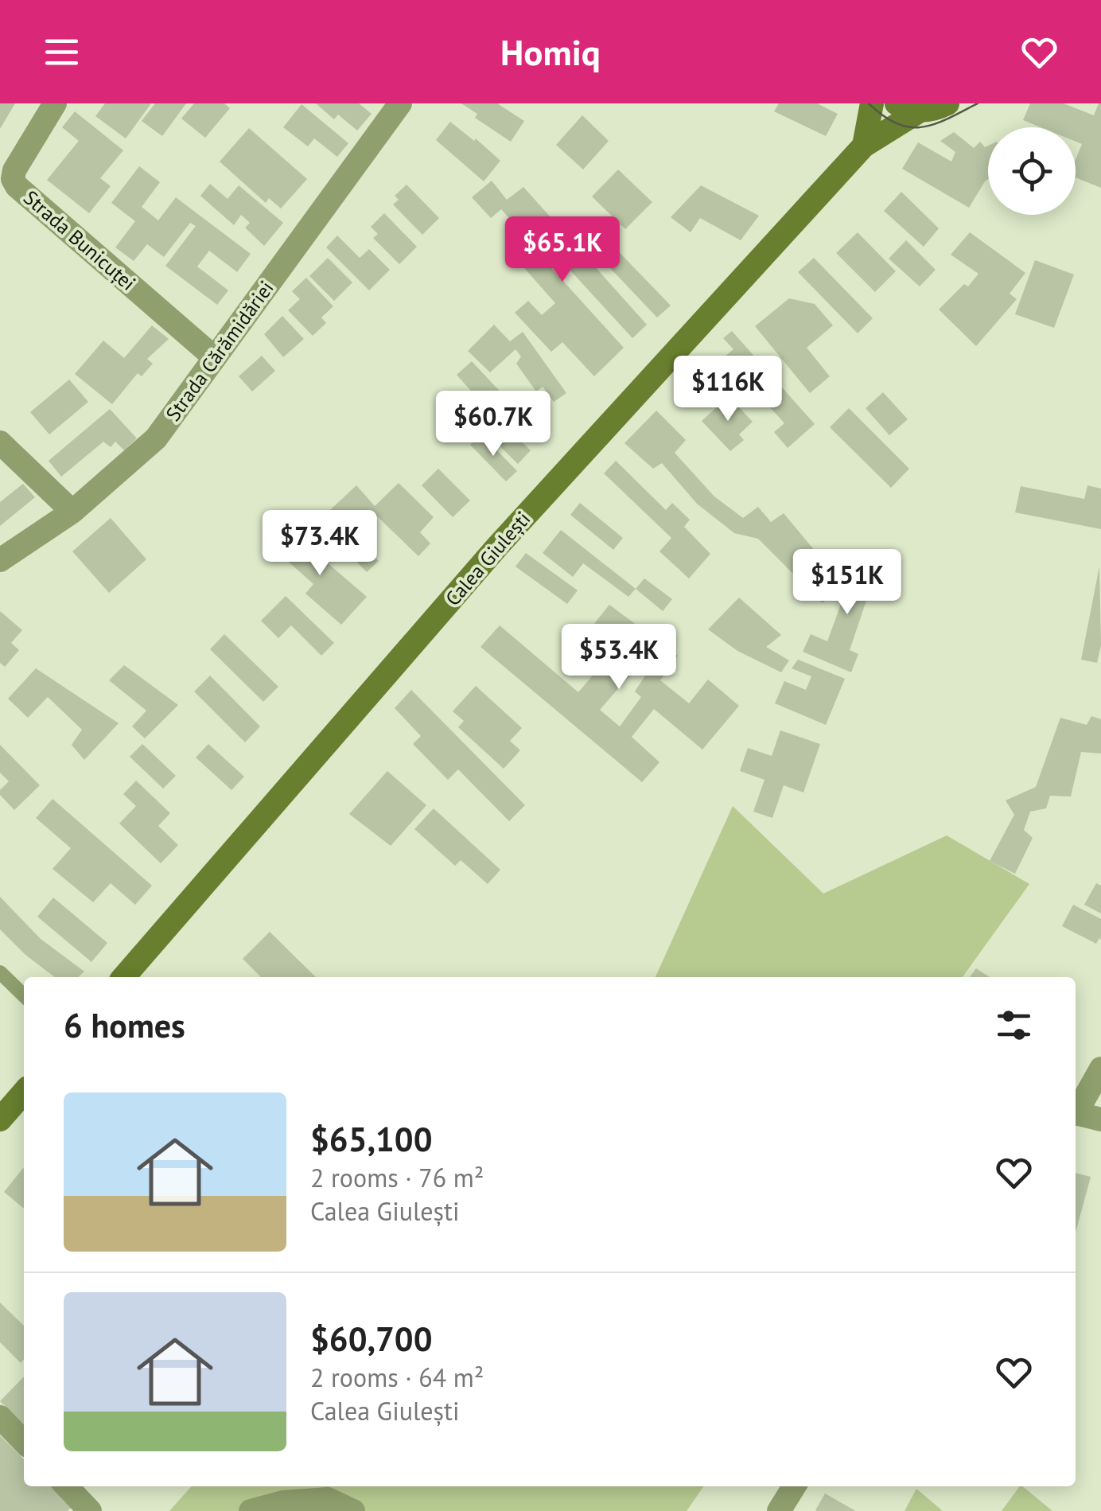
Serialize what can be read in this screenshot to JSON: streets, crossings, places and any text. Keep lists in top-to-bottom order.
{
  "streets": {
    "main road": ["Calea Giulești"],
    "street": ["Strada Bunicuței", "Strada Cărămidăriei"]
  },
  "crossings": [
    ["Strada Bunicuței", "Strada Cărămidăriei"]
  ],
  "page": {
    "header": "Homiq",
    "price": [
      "$65.1K",
      "$116K",
      "$60.7K",
      "$73.4K",
      "$151K",
      "$53.4K"
    ],
    "heading": "6 homes",
    "list": [
      {
        "name": "$65,100",
        "note": "2 rooms · 76 m² · Calea Giulești"
      },
      {
        "name": "$60,700",
        "note": "2 rooms · 64 m² · Calea Giulești"
      }
    ]
  }
}
